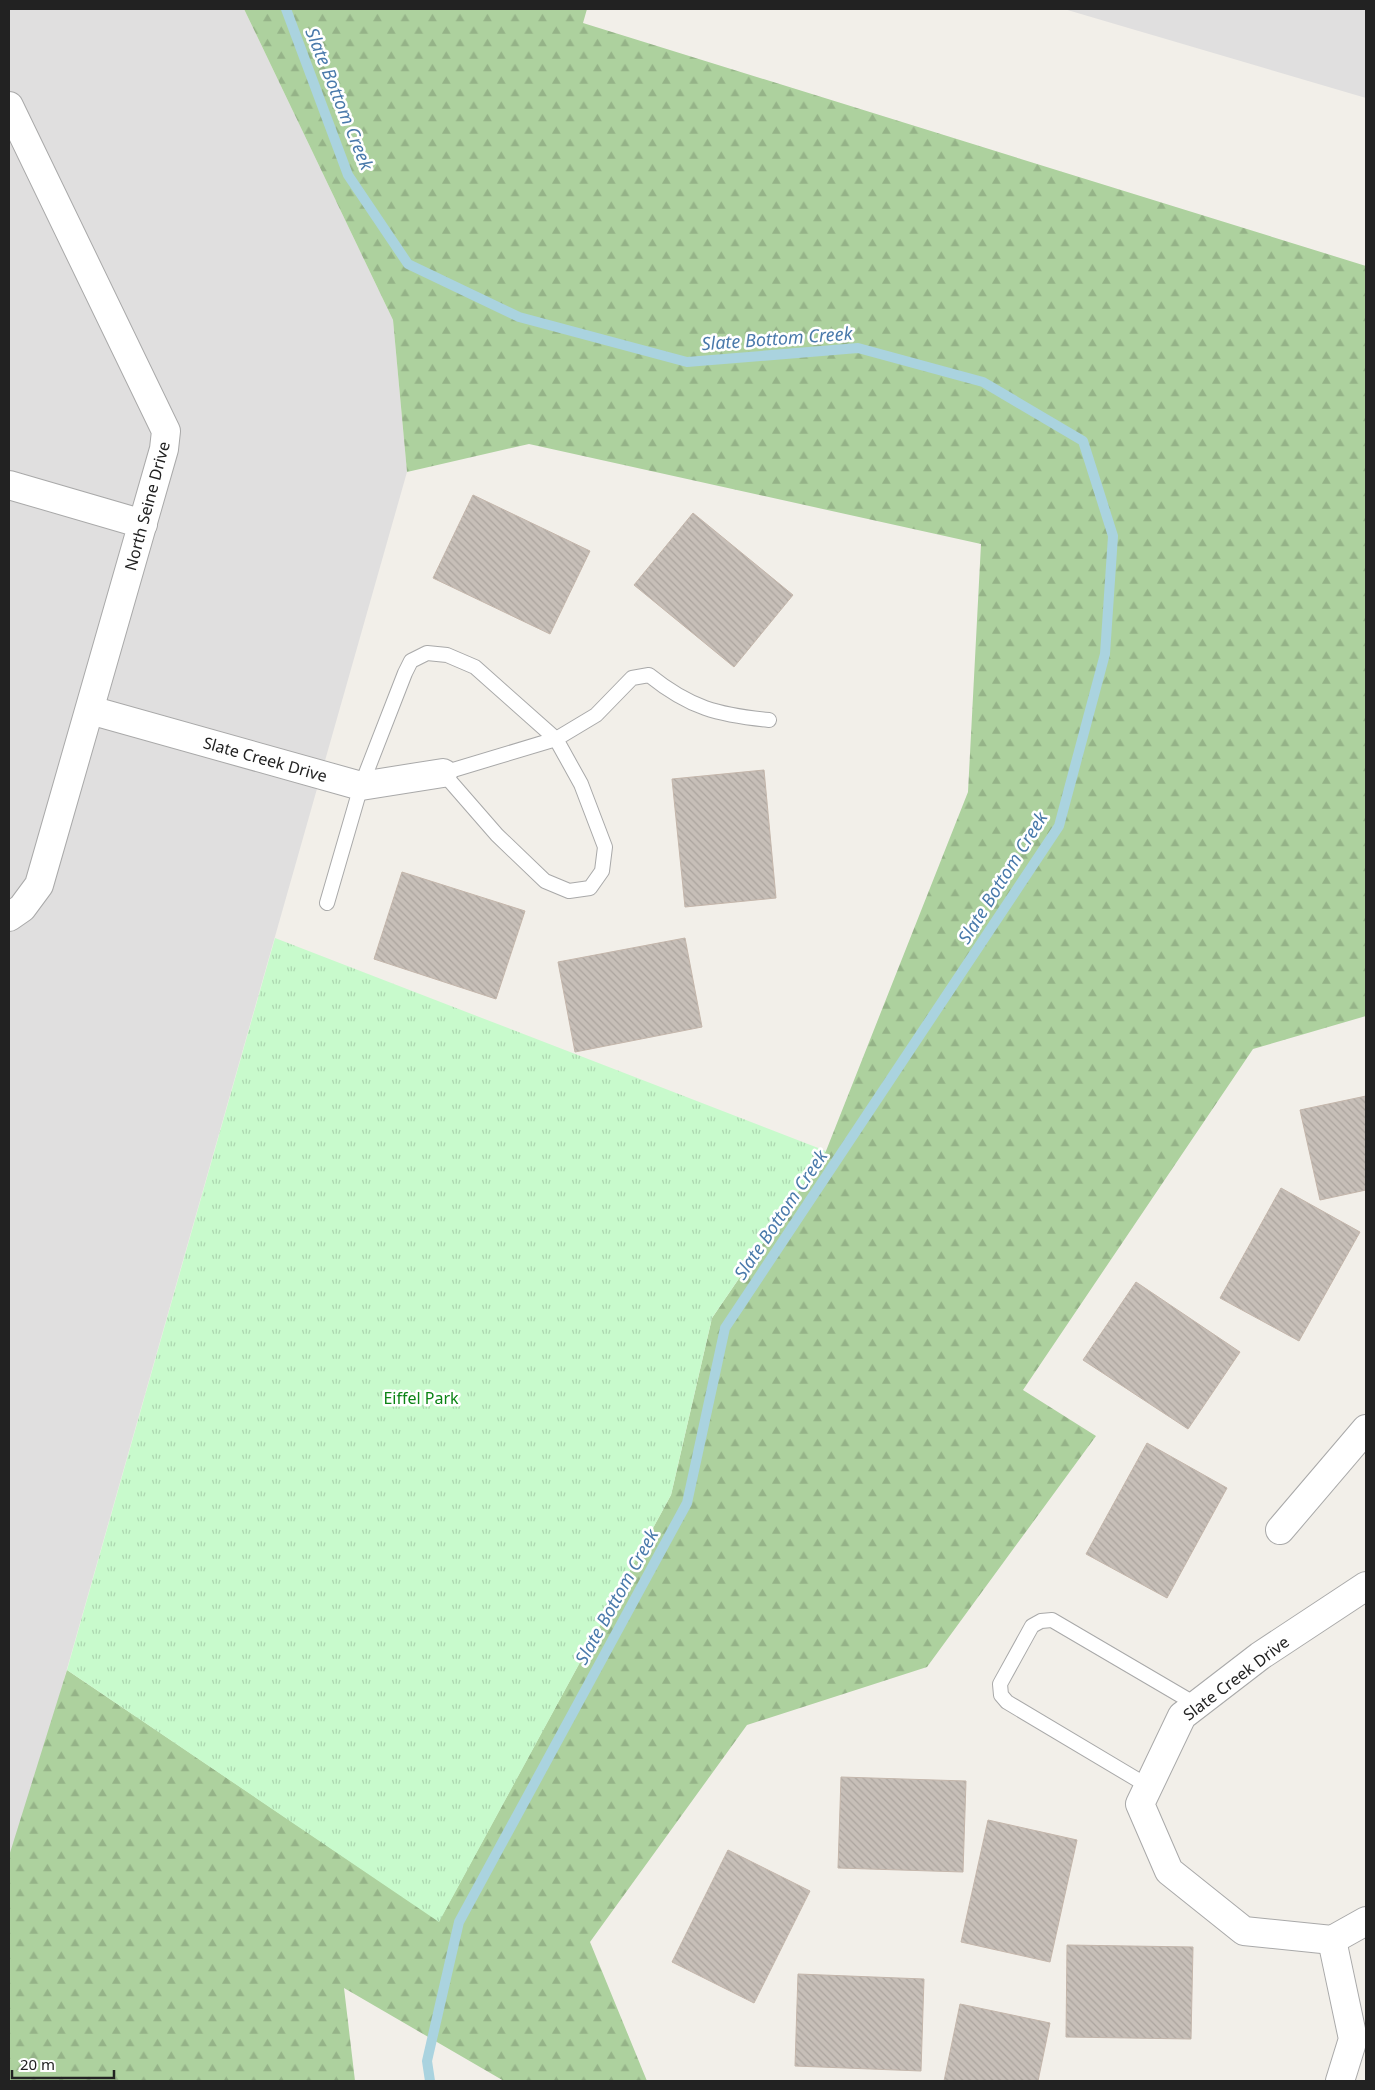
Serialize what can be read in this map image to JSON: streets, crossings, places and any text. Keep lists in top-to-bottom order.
{
  "streets": {
    "street": ["North Seine Drive", "Slate Creek Drive"]
  },
  "crossings": [
    ["North Seine Drive", "Slate Creek Drive"]
  ],
  "water": ["Slate Bottom Creek"],
  "parks": ["Eiffel Park"],
  "scale_bar": "20 m"
}
